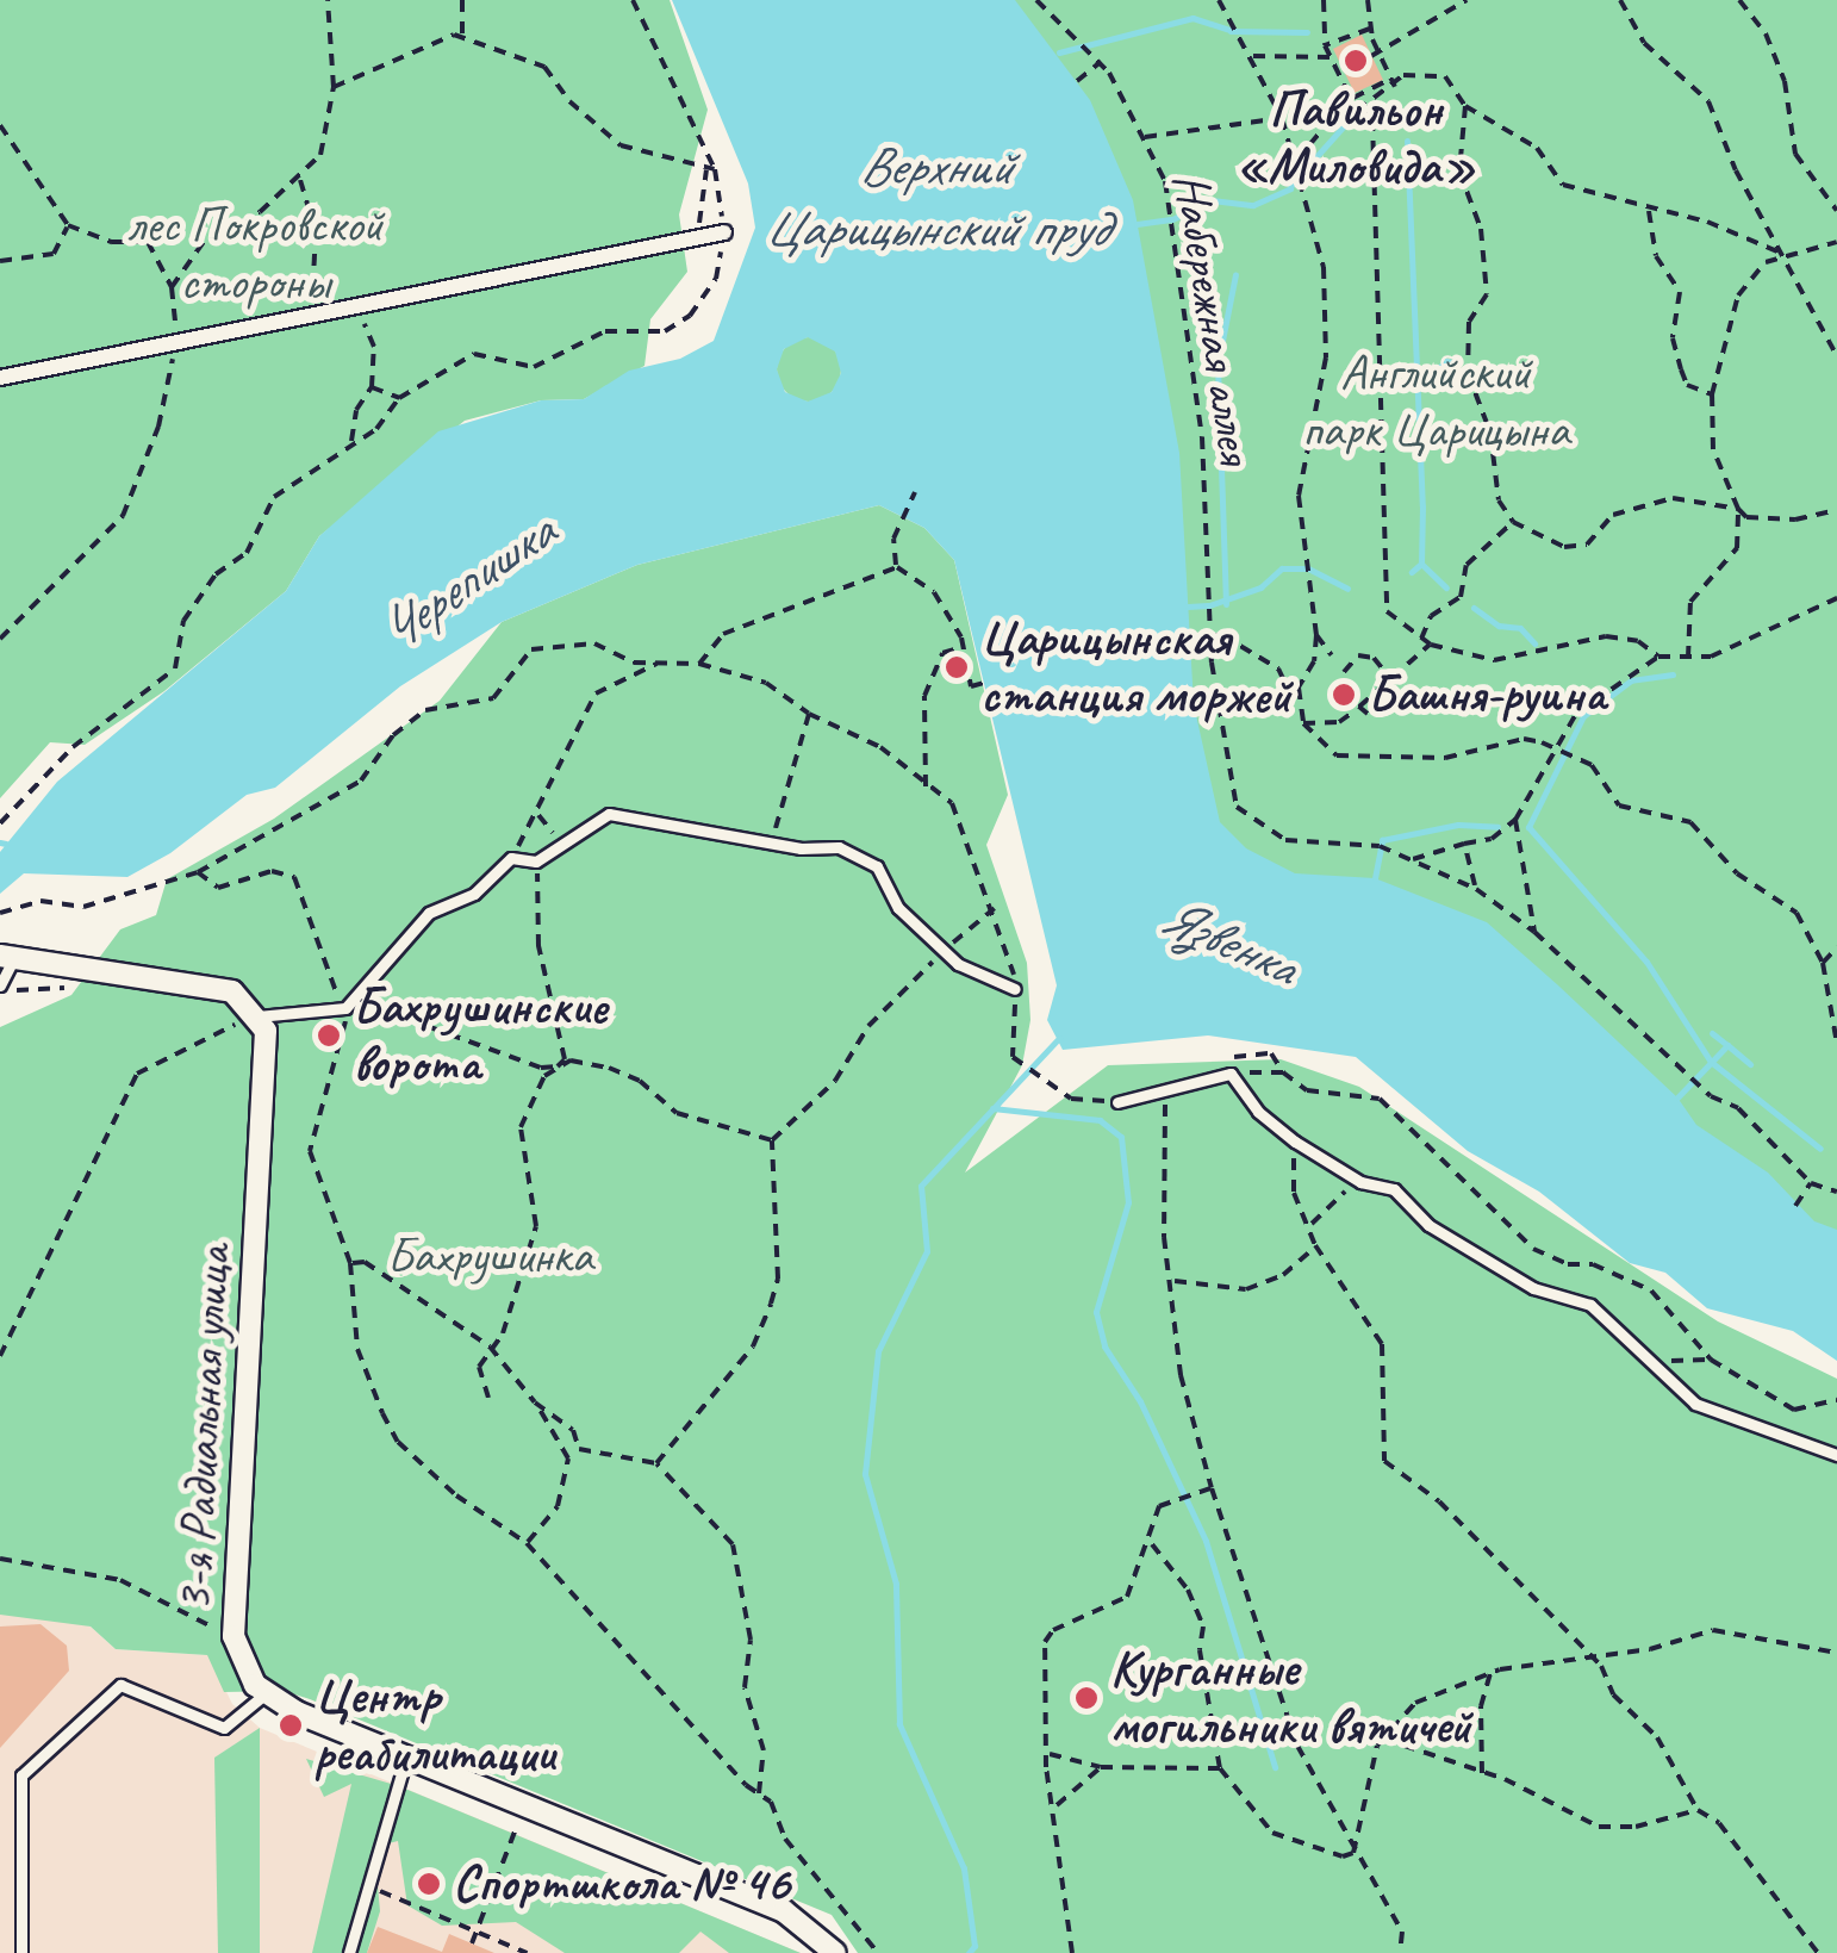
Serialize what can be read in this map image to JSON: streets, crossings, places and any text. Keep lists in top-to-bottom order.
{
  "streets": {
    "street": ["3-я Радиальная улица"],
    "path": ["Набережная аллея"]
  },
  "water": ["Верхний Царицынский пруд", "Черепишка", "Язвенка"],
  "parks": ["лес Покровской стороны", "Английский парк Царицына", "Бахрушинка"],
  "places": [
    "Павильон «Миловида»",
    "Царицынская станция моржей",
    "Башня-руина",
    "Бахрушинские ворота",
    "Курганные могильники вятичей",
    "Центр реабилитации",
    "Спортшкола № 46"
  ]
}
